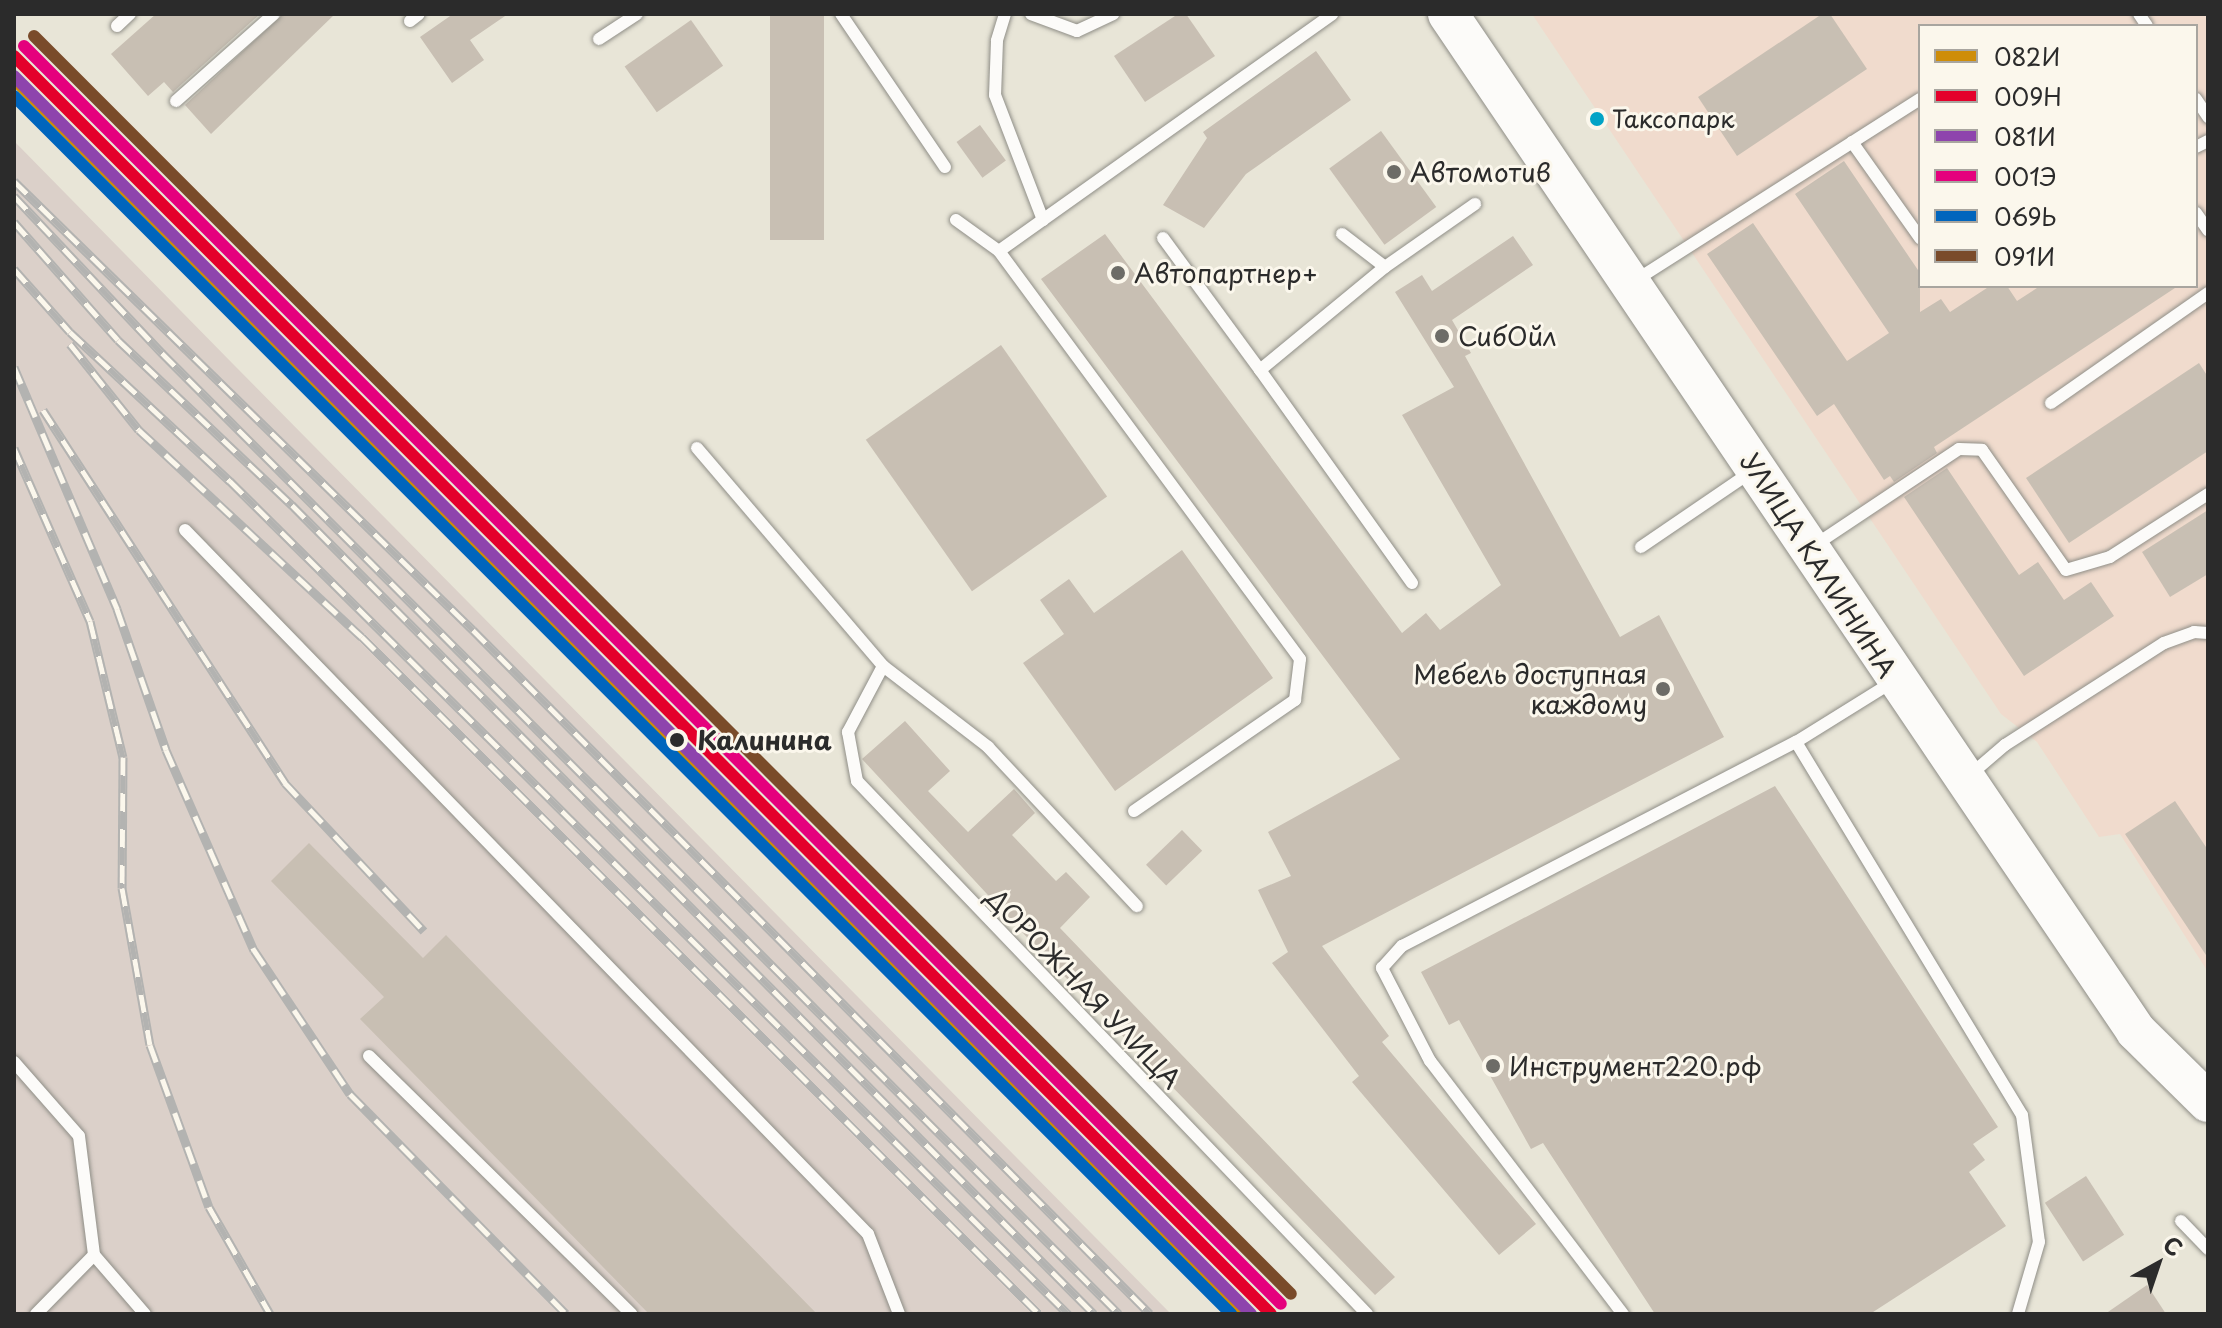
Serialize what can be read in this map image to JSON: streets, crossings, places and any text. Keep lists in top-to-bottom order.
{
  "streets": {
    "main road": ["УЛИЦА КАЛИНИНА"],
    "lane": ["ДОРОЖНАЯ УЛИЦА"]
  },
  "places": [
    "Таксопарк",
    "Автомотив",
    "Автопартнер+",
    "СибОйл",
    "Мебель доступная каждому",
    "Калинина",
    "Инструмент220.рф"
  ],
  "lines": [
    "transit line 091И",
    "transit line 001Э",
    "transit line 009Н",
    "transit line 081И",
    "transit line 082И",
    "transit line 069Ь"
  ],
  "legend": [
    "082И",
    "009Н",
    "081И",
    "001Э",
    "069Ь",
    "091И"
  ],
  "north": "top right"
}
